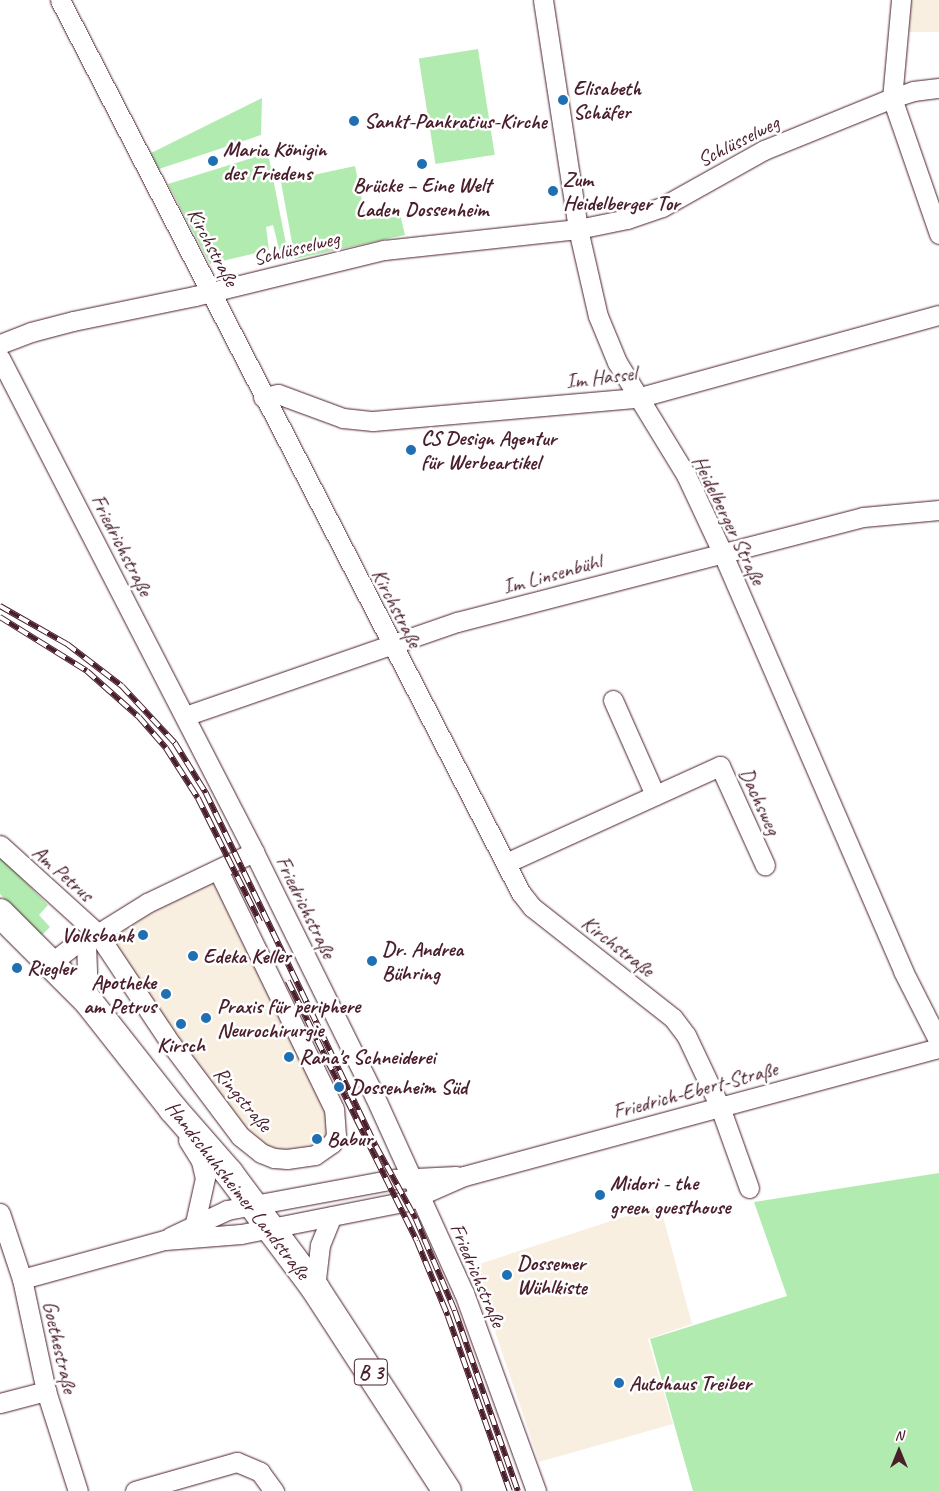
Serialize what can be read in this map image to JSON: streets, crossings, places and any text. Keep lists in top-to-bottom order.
{
  "streets": {
    "main road": ["Handschuhsheimer Landstraße", "B 3"],
    "street": [
      "Schlüsselweg",
      "Kirchstraße",
      "Im Hassel",
      "Heidelberger Straße",
      "Friedrichstraße",
      "Im Linsenbühl",
      "Dachsweg",
      "Am Petrus",
      "Friedrich-Ebert-Straße",
      "Ringstraße",
      "Goethestraße"
    ]
  },
  "crossings": [
    ["Schlüsselweg", "Kirchstraße"],
    ["Schlüsselweg", "Heidelberger Straße"],
    ["Kirchstraße", "Im Hassel"],
    ["Kirchstraße", "Im Linsenbühl"],
    ["Kirchstraße", "Dachsweg"],
    ["Kirchstraße", "Friedrich-Ebert-Straße"],
    ["Im Hassel", "Heidelberger Straße"],
    ["Heidelberger Straße", "Im Linsenbühl"],
    ["Friedrichstraße", "Im Linsenbühl"],
    ["Friedrichstraße", "Friedrich-Ebert-Straße"],
    ["Am Petrus", "Ringstraße"],
    ["Friedrich-Ebert-Straße", "Handschuhsheimer Landstraße"]
  ],
  "places": [
    "Elisabeth Schäfer",
    "Sankt-Pankratius-Kirche",
    "Maria Königin des Friedens",
    "Brücke – Eine Welt Laden Dossenheim",
    "Zum Heidelberger Tor",
    "CS Design Agentur für Werbeartikel",
    "Volksbank",
    "Edeka Keller",
    "Dr. Andrea Bühring",
    "Riegler",
    "Apotheke am Petrus",
    "Praxis für periphere Neurochirurgie",
    "Kirsch",
    "Rana's Schneiderei",
    "Dossenheim Süd",
    "Babur",
    "Midori - the green guesthouse",
    "Dossemer Wühlkiste",
    "Autohaus Treiber"
  ],
  "north": "top"
}
